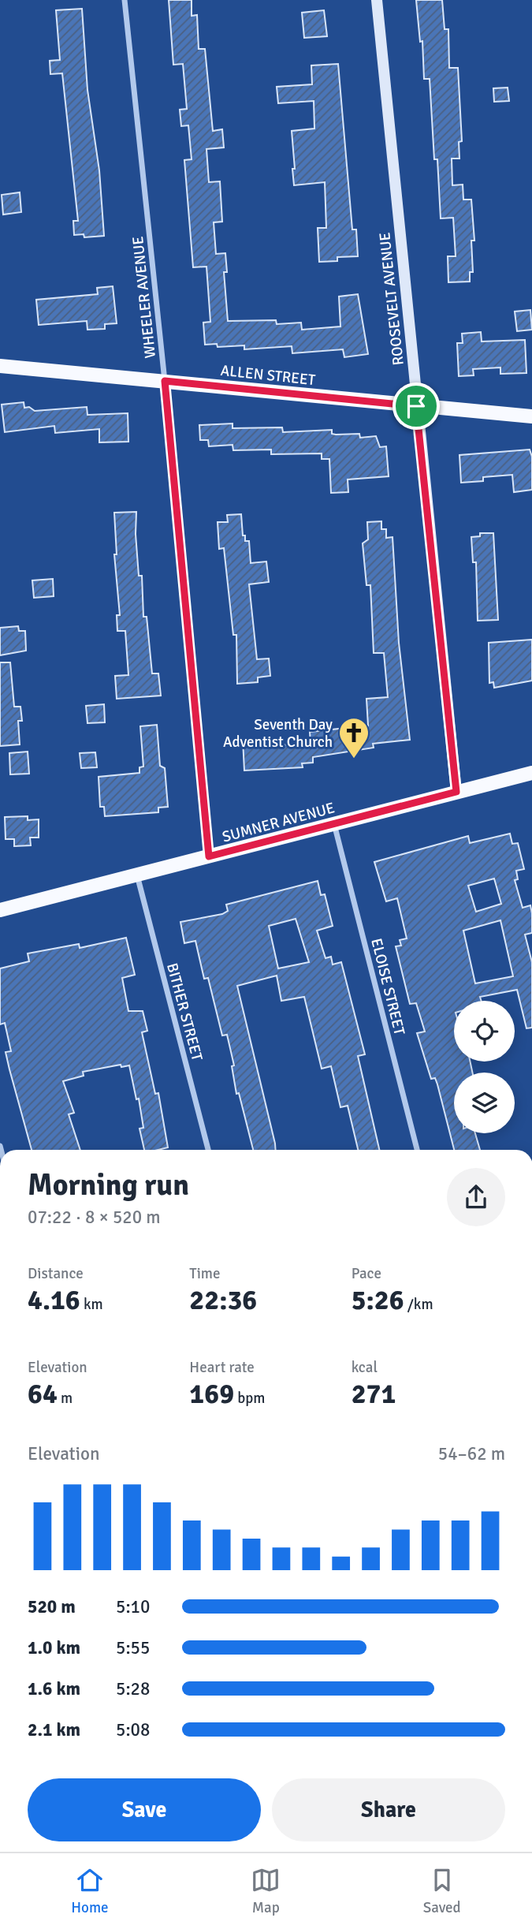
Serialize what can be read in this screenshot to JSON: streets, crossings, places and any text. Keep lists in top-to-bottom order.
{
  "streets": {
    "main road": ["ALLEN STREET", "SUMNER AVENUE"],
    "street": [
      "WHEELER AVENUE",
      "ROOSEVELT AVENUE",
      "ELOISE STREET",
      "BITHER STREET"
    ]
  },
  "crossings": [
    ["WHEELER AVENUE", "ALLEN STREET"],
    ["WHEELER AVENUE", "SUMNER AVENUE"],
    ["ROOSEVELT AVENUE", "ALLEN STREET"],
    ["ROOSEVELT AVENUE", "SUMNER AVENUE"],
    ["SUMNER AVENUE", "ELOISE STREET"],
    ["SUMNER AVENUE", "BITHER STREET"]
  ],
  "places": {
    "church": ["Seventh Day Adventist Church"]
  },
  "page": {
    "heading": ["Morning run", "07:22 · 8 × 520 m"],
    "stats": [
      ["Distance", "4.16 km"],
      ["Time", "22:36"],
      ["Pace", "5:26 /km"],
      ["Elevation", "64 m"],
      ["Heart rate", "169 bpm"],
      ["kcal", "271"]
    ],
    "chart": ["Elevation", "54–62 m"],
    "list": [
      {
        "name": "520 m",
        "note": "5:10"
      },
      {
        "name": "1.0 km",
        "note": "5:55"
      },
      {
        "name": "1.6 km",
        "note": "5:28"
      },
      {
        "name": "2.1 km",
        "note": "5:08"
      }
    ],
    "buttons": ["Save", "Share"],
    "tabs": ["Home", "Map", "Saved"]
  }
}
